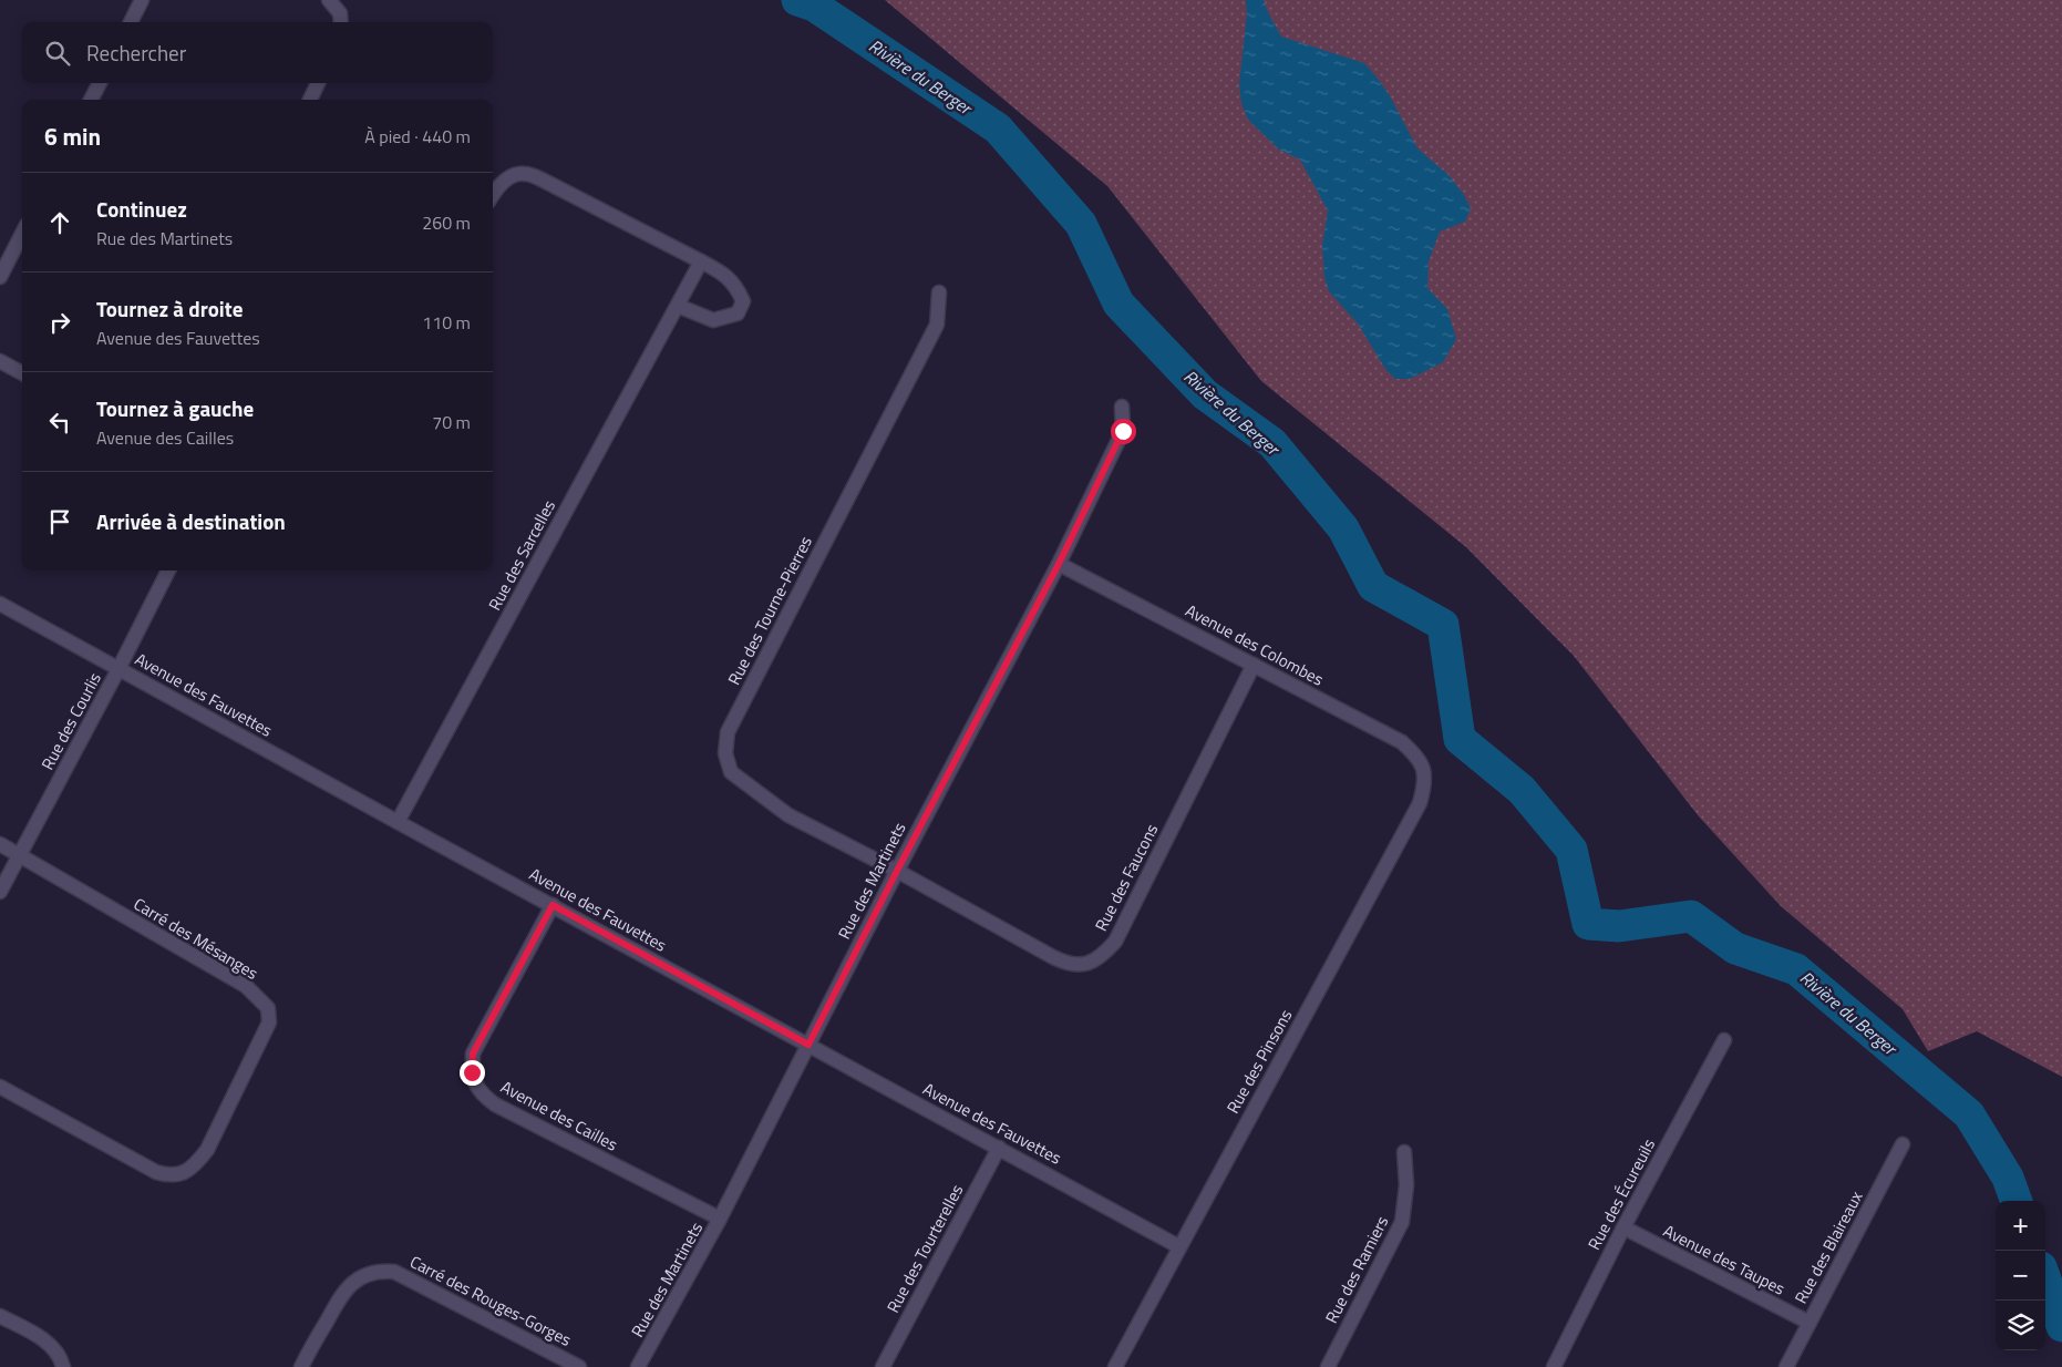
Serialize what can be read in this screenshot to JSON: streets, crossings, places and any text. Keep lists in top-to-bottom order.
{
  "streets": {
    "street": [
      "Rue des Sarcelles",
      "Rue des Tourne-Pierres",
      "Avenue des Colombes",
      "Avenue des Fauvettes",
      "Rue des Courlis",
      "Rue des Faucons",
      "Rue des Martinets",
      "Carré des Mésanges",
      "Rue des Pinsons",
      "Avenue des Cailles",
      "Rue des Écureuils",
      "Rue des Blaireaux",
      "Rue des Tourterelles",
      "Avenue des Taupes",
      "Rue des Ramiers",
      "Carré des Rouges-Gorges"
    ]
  },
  "crossings": [
    ["Rue des Sarcelles", "Avenue des Fauvettes"],
    ["Rue des Tourne-Pierres", "Rue des Faucons"],
    ["Rue des Tourne-Pierres", "Rue des Martinets"],
    ["Avenue des Colombes", "Rue des Faucons"],
    ["Avenue des Colombes", "Rue des Martinets"],
    ["Avenue des Colombes", "Rue des Pinsons"],
    ["Avenue des Fauvettes", "Rue des Courlis"],
    ["Avenue des Fauvettes", "Rue des Martinets"],
    ["Avenue des Fauvettes", "Rue des Pinsons"],
    ["Avenue des Fauvettes", "Avenue des Cailles"],
    ["Avenue des Fauvettes", "Rue des Tourterelles"],
    ["Rue des Courlis", "Carré des Mésanges"],
    ["Rue des Faucons", "Rue des Martinets"],
    ["Rue des Martinets", "Avenue des Cailles"],
    ["Rue des Écureuils", "Avenue des Taupes"],
    ["Rue des Blaireaux", "Avenue des Taupes"]
  ],
  "water": ["Rivière du Berger"],
  "page": {
    "search": "Rechercher",
    "heading": ["6 min", "À pied · 440 m"],
    "list": [
      ["Continuez", "Rue des Martinets", "260 m"],
      ["Tournez à droite", "Avenue des Fauvettes", "110 m"],
      ["Tournez à gauche", "Avenue des Cailles", "70 m"],
      "Arrivée à destination"
    ],
    "map_buttons": ["+", "−"]
  }
}
